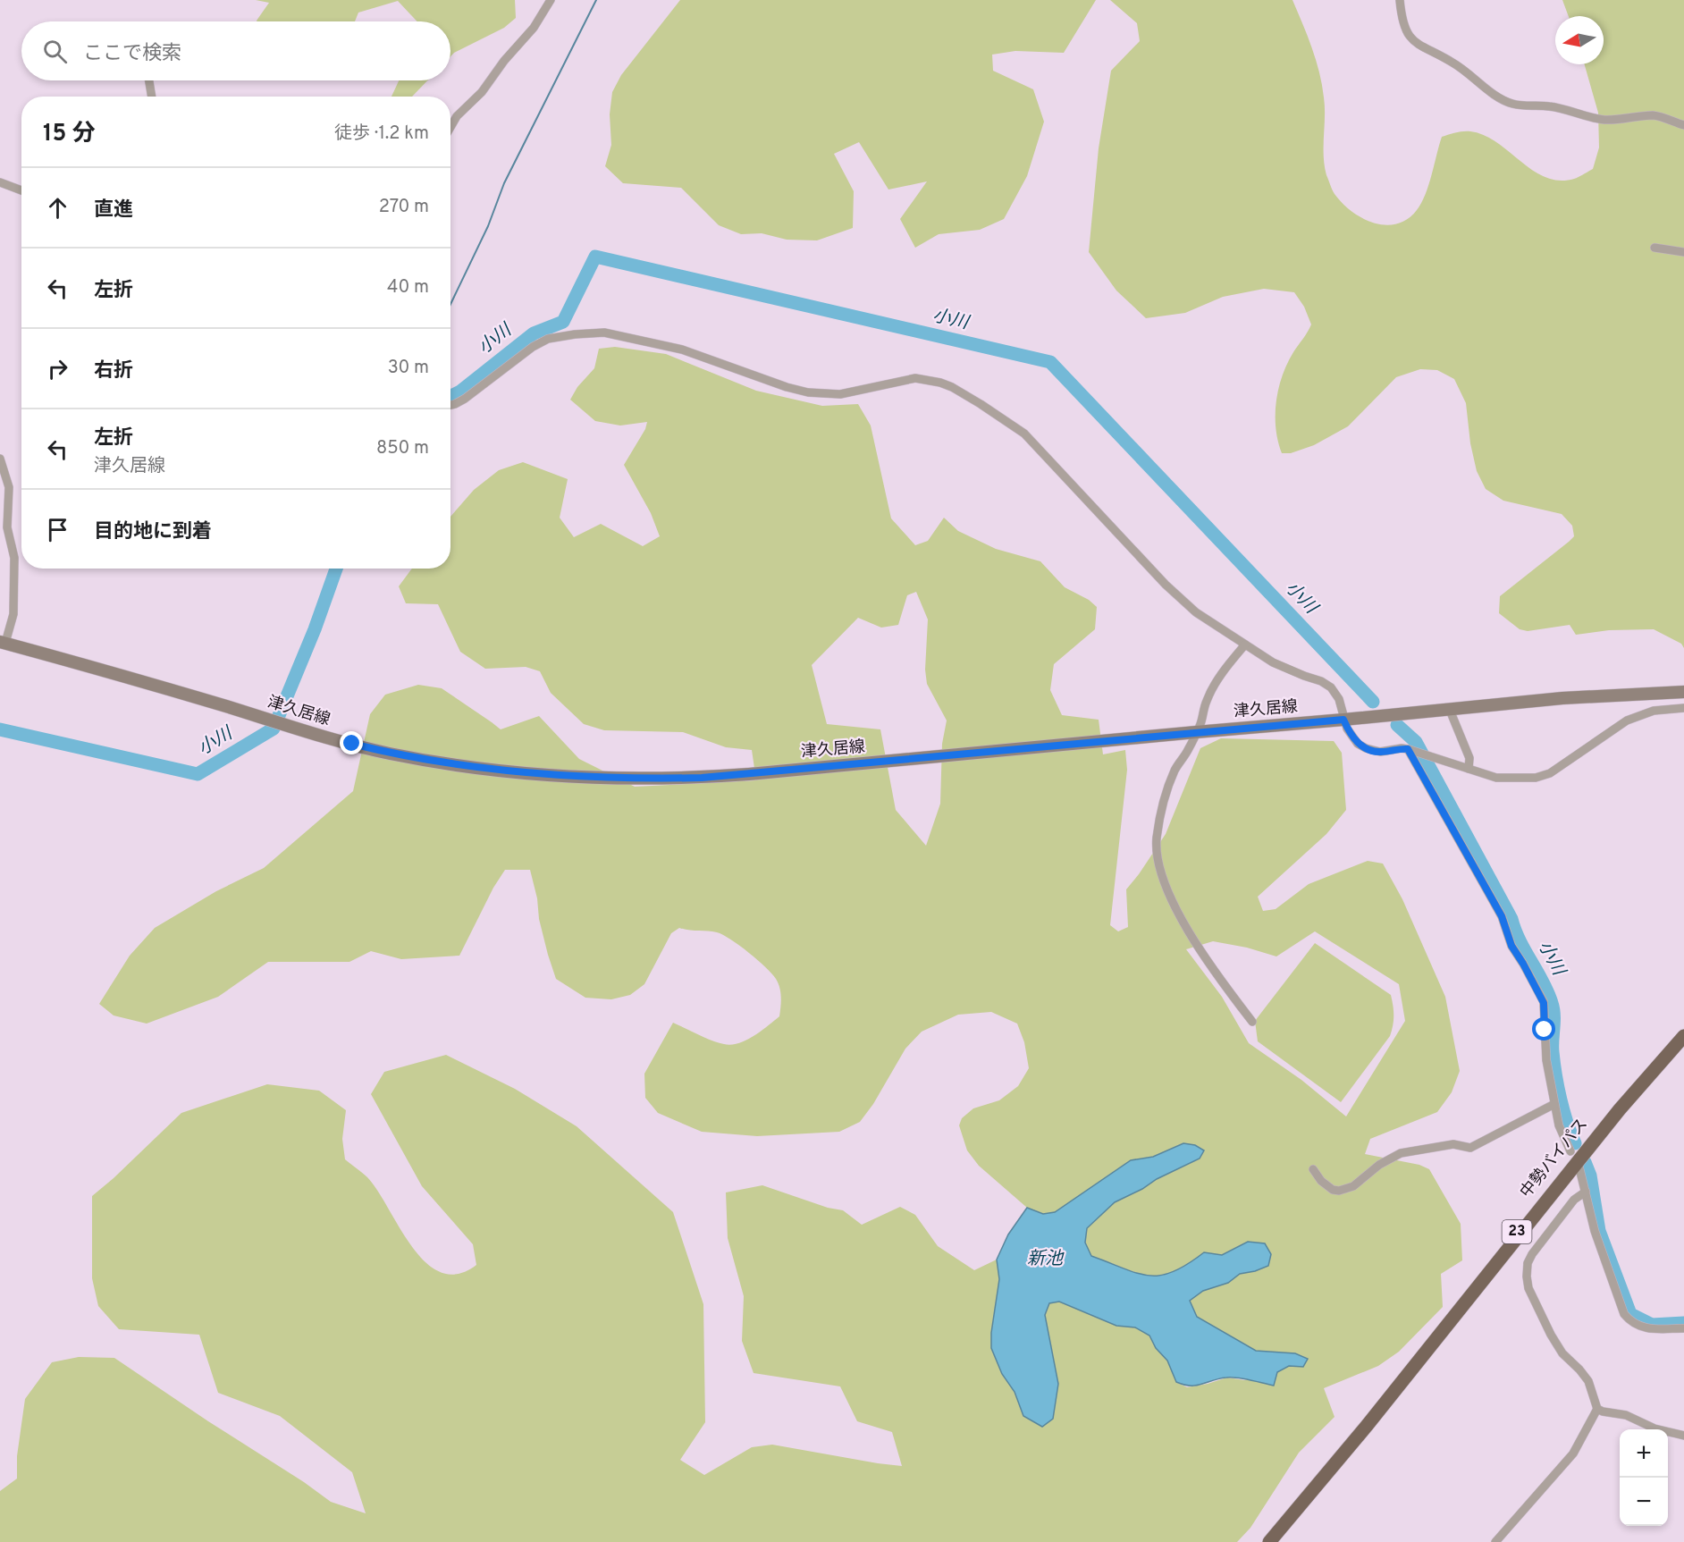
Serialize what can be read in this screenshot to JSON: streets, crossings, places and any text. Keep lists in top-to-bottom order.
{
  "streets": {
    "highway": ["中勢バイパス", "23"],
    "main road": ["津久居線"]
  },
  "water": ["小川", "新池"],
  "north": "left",
  "page": {
    "search": "ここで検索",
    "heading": ["15 分", "徒歩 · 1.2 km"],
    "list": [
      ["直進", "270 m"],
      ["左折", "40 m"],
      ["右折", "30 m"],
      ["左折", "津久居線", "850 m"],
      "目的地に到着"
    ],
    "map_buttons": ["+", "−"]
  }
}
